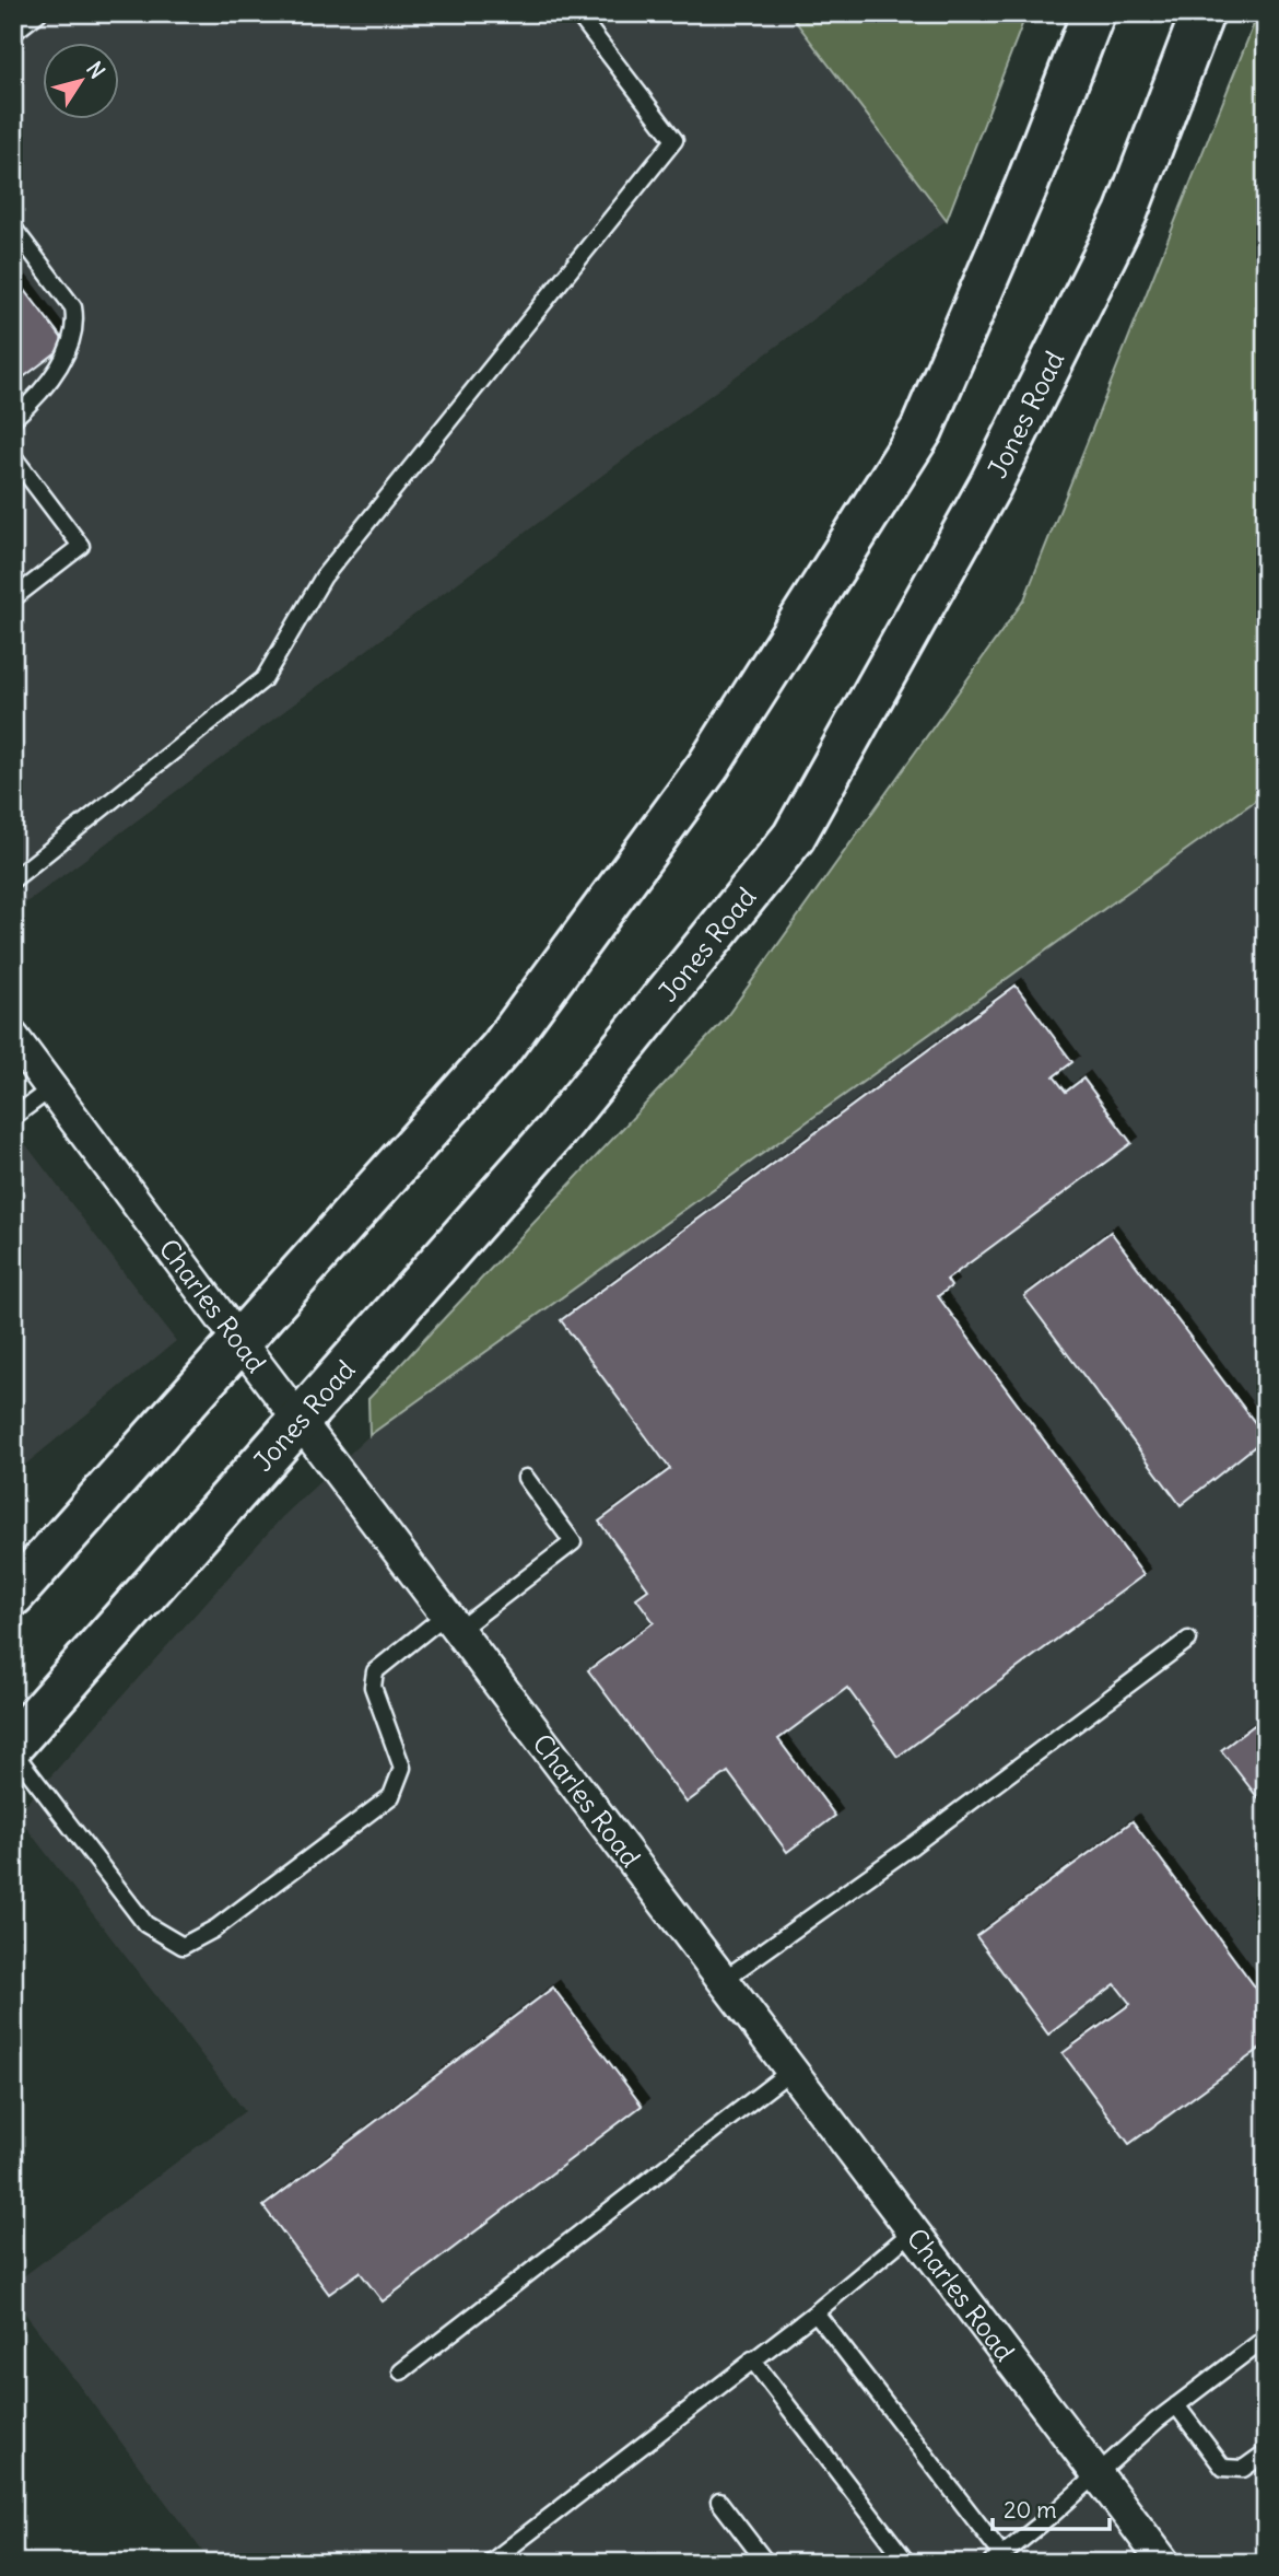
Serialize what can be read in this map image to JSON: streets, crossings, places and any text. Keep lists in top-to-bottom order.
{
  "streets": {
    "main road": ["Jones Road"],
    "street": ["Charles Road"]
  },
  "crossings": [
    ["Jones Road", "Charles Road"]
  ],
  "scale_bar": "20 m",
  "north": "top right"
}
